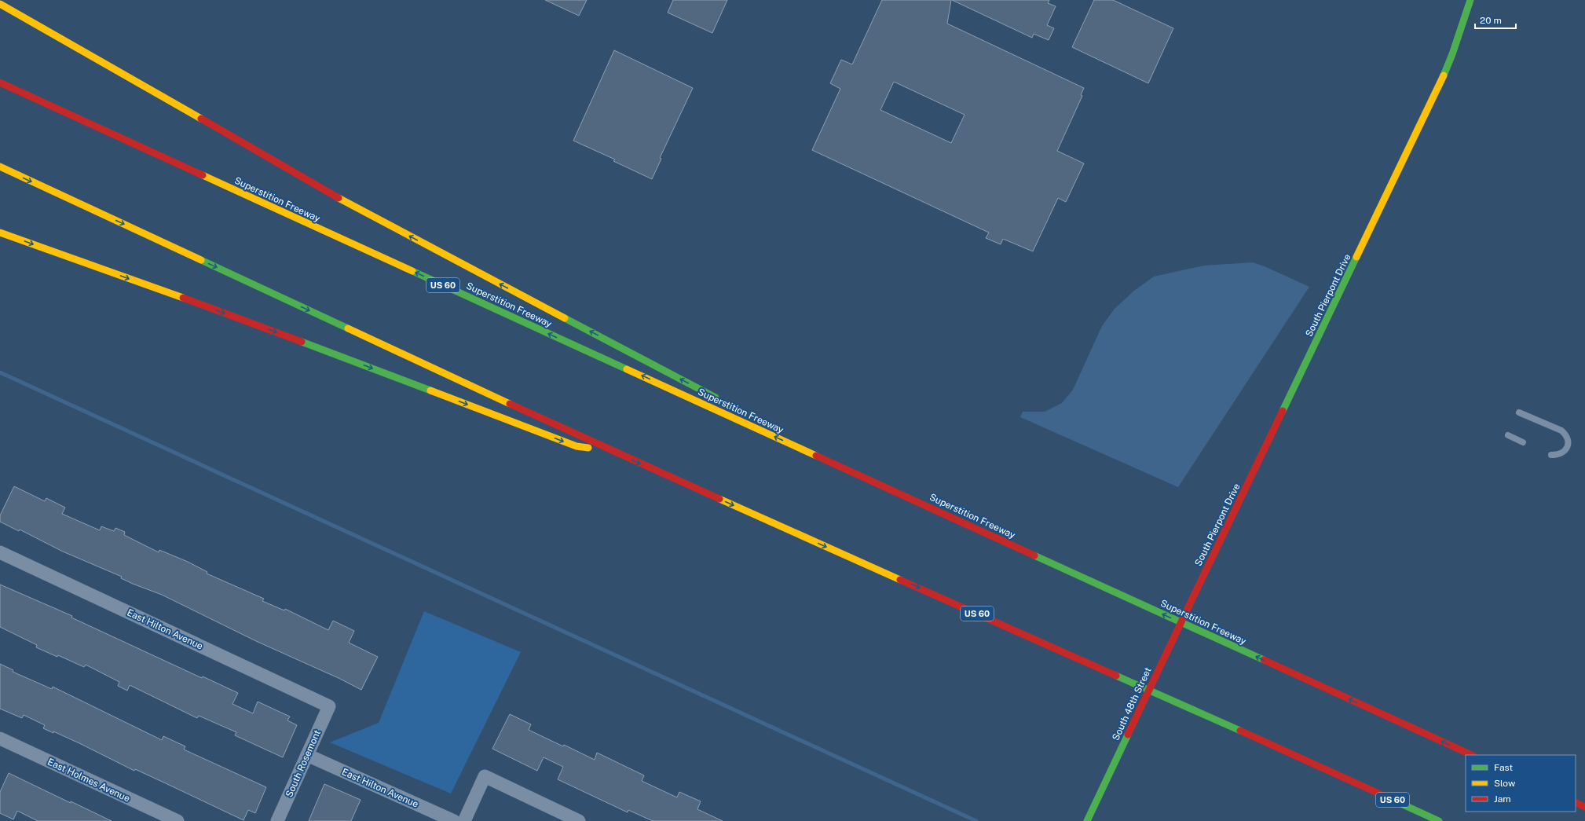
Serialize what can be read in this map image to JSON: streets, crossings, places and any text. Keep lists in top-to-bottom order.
{
  "streets": {
    "main road": [
      "Superstition Freeway",
      "US 60",
      "South Pierpont Drive",
      "South 48th Street"
    ],
    "street": ["East Hilton Avenue", "South Rosemont", "East Holmes Avenue"]
  },
  "crossings": [
    ["South Pierpont Drive", "South 48th Street"],
    ["East Hilton Avenue", "South Rosemont"]
  ],
  "legend": ["Fast", "Slow", "Jam"],
  "scale_bar": "20 m"
}
